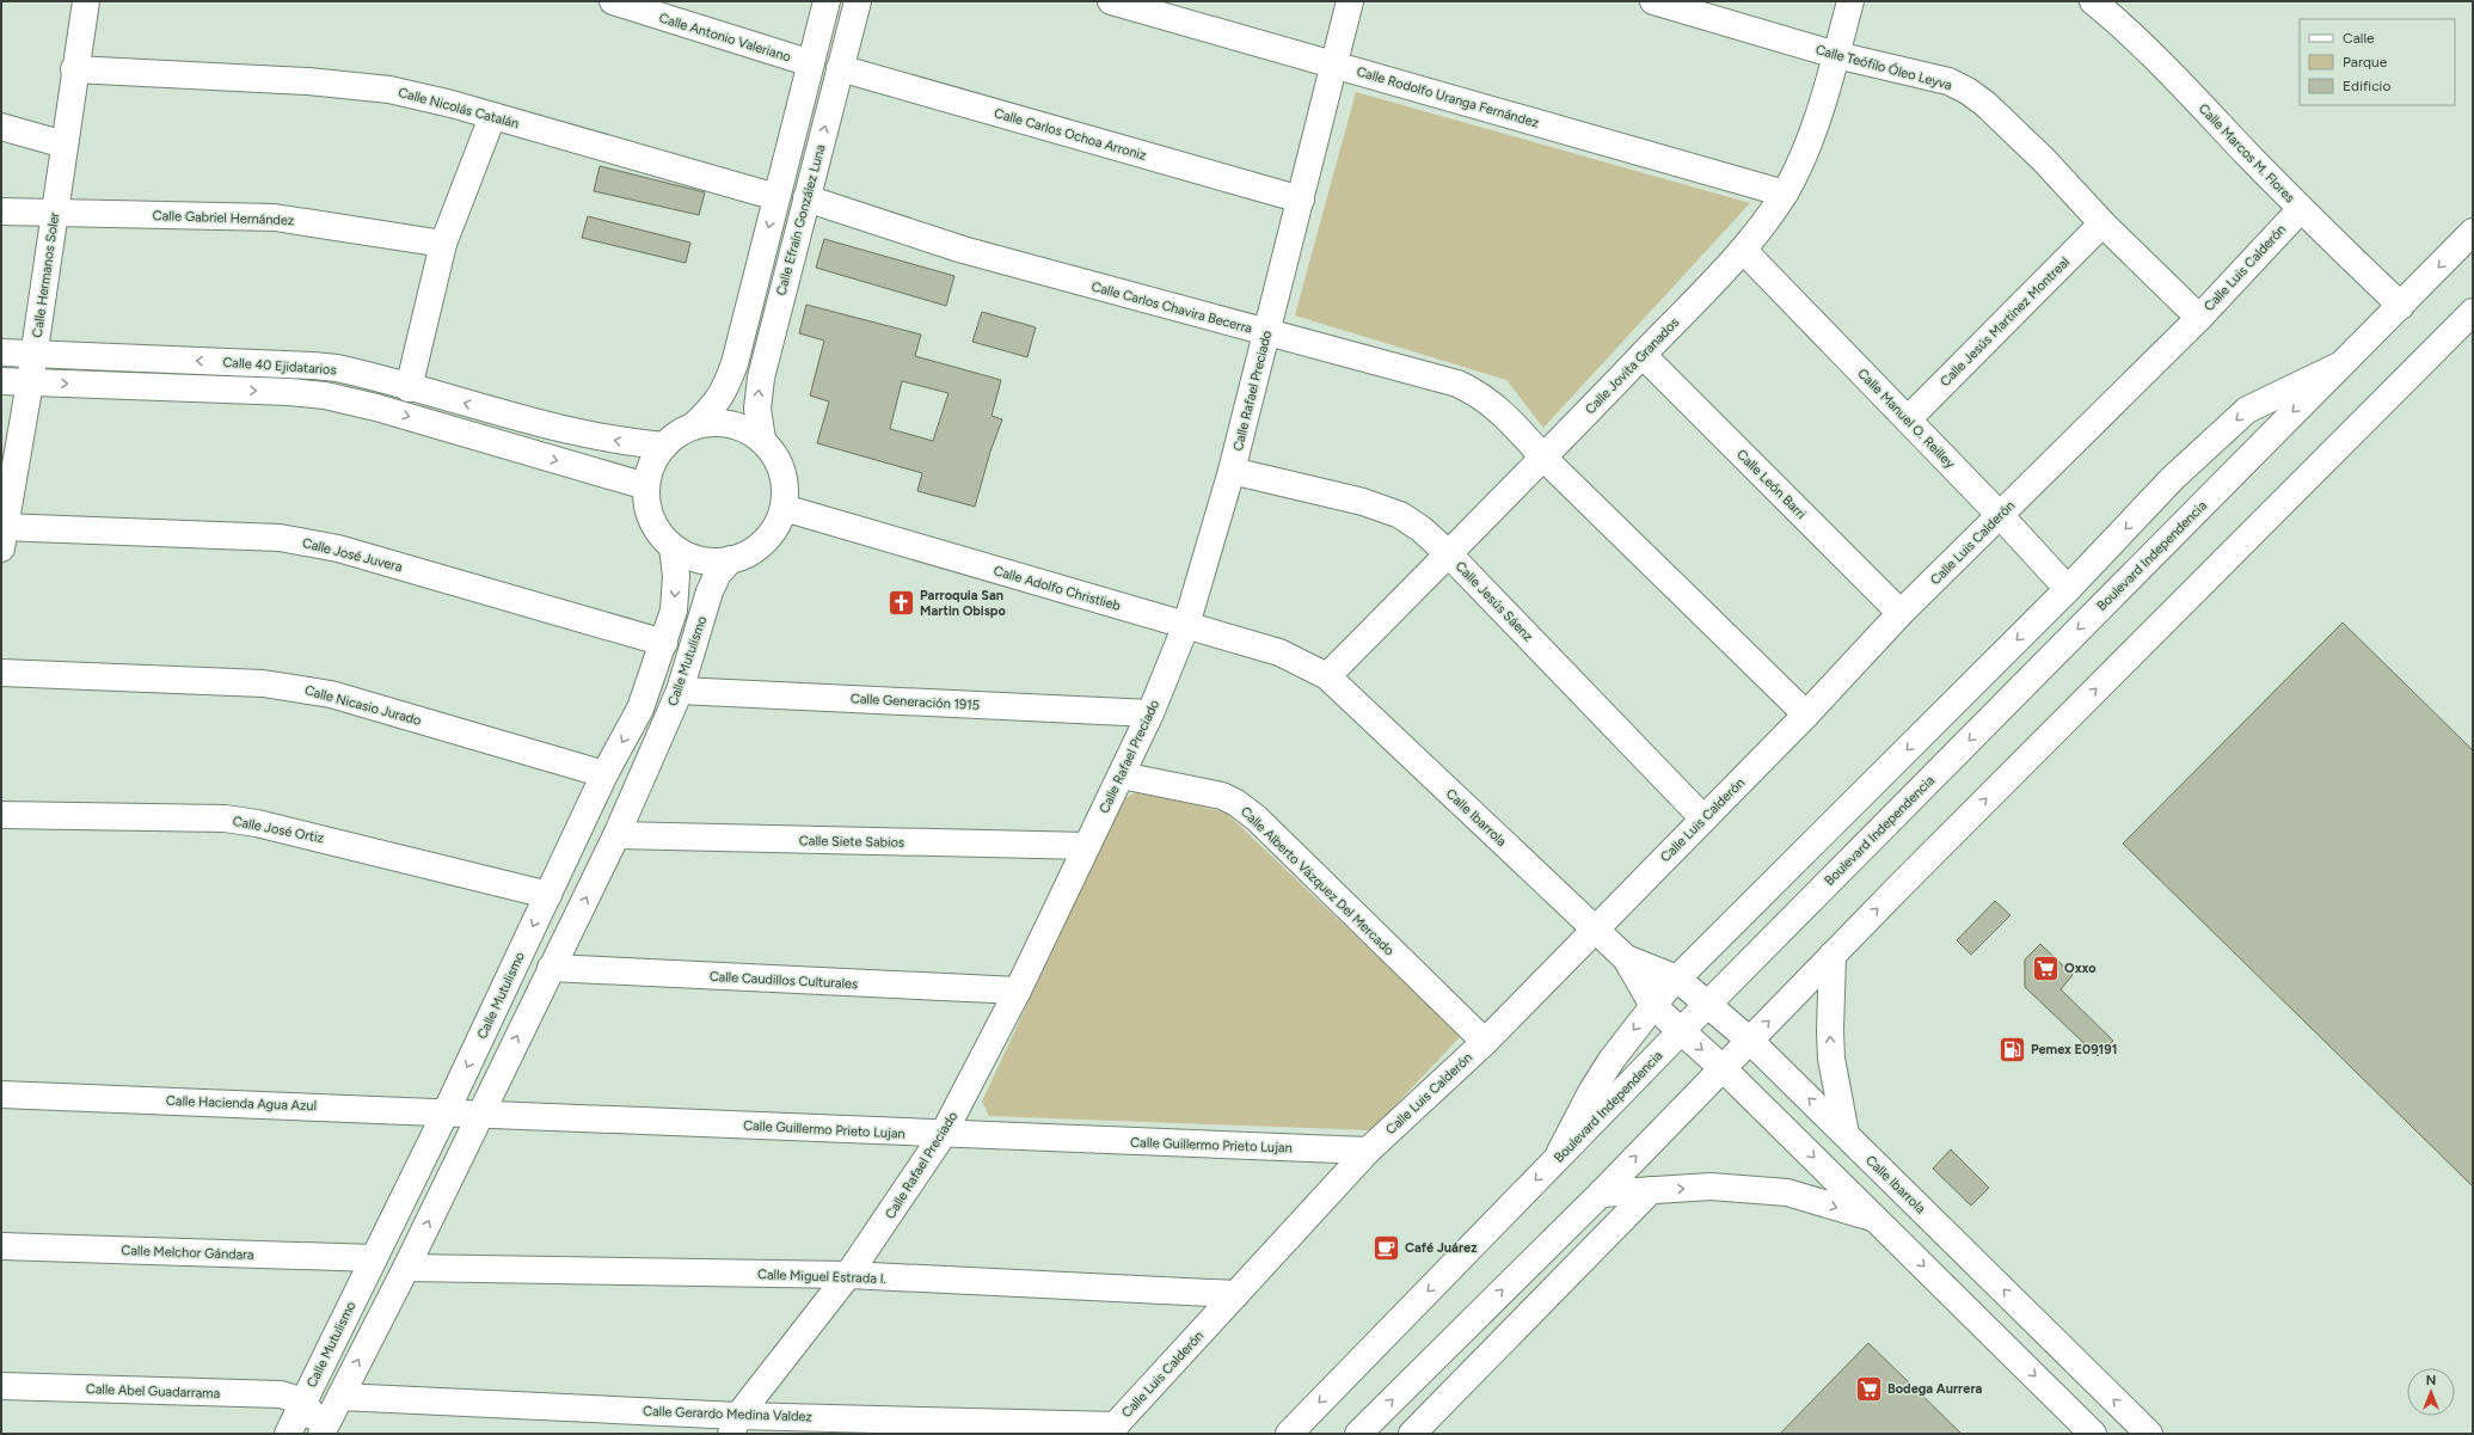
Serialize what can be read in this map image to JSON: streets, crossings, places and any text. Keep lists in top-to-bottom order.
{
  "streets": {
    "street": [
      "Calle Antonio Valeriano",
      "Calle Teófilo Óleo Leyva",
      "Calle Rodolfo Uranga Fernández",
      "Calle Nicolás Catalán",
      "Calle Carlos Ochoa Arroniz",
      "Calle Marcos M. Flores",
      "Calle Gabriel Hernández",
      "Calle Efraín González Luna",
      "Calle Luis Calderón",
      "Calle Hermanos Soler",
      "Calle Carlos Chavira Becerra",
      "Calle Jesús Martínez Montreal",
      "Calle 40 Ejidatarios",
      "Calle Jovita Granados",
      "Calle Rafael Preciado",
      "Calle Manuel O. Reilley",
      "Calle León Barri",
      "Calle José Juvera",
      "Boulevard Independencia",
      "Calle Adolfo Christlieb",
      "Calle Jesús Sáenz",
      "Calle Mutulismo",
      "Calle Generación 1915",
      "Calle Nicasio Jurado",
      "Calle Ibarrola",
      "Calle José Ortiz",
      "Calle Siete Sabios",
      "Calle Alberto Vázquez Del Mercado",
      "Calle Caudillos Culturales",
      "Calle Hacienda Agua Azul",
      "Calle Guillermo Prieto Lujan",
      "Calle Melchor Gándara",
      "Calle Miguel Estrada I.",
      "Calle Abel Guadarrama",
      "Calle Gerardo Medina Valdez"
    ]
  },
  "crossings": [
    ["Calle Antonio Valeriano", "Calle Efraín González Luna"],
    ["Calle Teófilo Óleo Leyva", "Calle Luis Calderón"],
    ["Calle Teófilo Óleo Leyva", "Calle Jesús Martínez Montreal"],
    ["Calle Teófilo Óleo Leyva", "Calle Jovita Granados"],
    ["Calle Rodolfo Uranga Fernández", "Calle Jovita Granados"],
    ["Calle Rodolfo Uranga Fernández", "Calle Rafael Preciado"],
    ["Calle Nicolás Catalán", "Calle Efraín González Luna"],
    ["Calle Nicolás Catalán", "Calle Hermanos Soler"],
    ["Calle Carlos Ochoa Arroniz", "Calle Efraín González Luna"],
    ["Calle Carlos Ochoa Arroniz", "Calle Rafael Preciado"],
    ["Calle Marcos M. Flores", "Calle Luis Calderón"],
    ["Calle Marcos M. Flores", "Boulevard Independencia"],
    ["Calle Gabriel Hernández", "Calle Hermanos Soler"],
    ["Calle Efraín González Luna", "Calle Carlos Chavira Becerra"],
    ["Calle Efraín González Luna", "Calle 40 Ejidatarios"],
    ["Calle Efraín González Luna", "Calle Adolfo Christlieb"],
    ["Calle Efraín González Luna", "Calle Mutulismo"],
    ["Calle Luis Calderón", "Calle Manuel O. Reilley"],
    ["Calle Luis Calderón", "Calle León Barri"],
    ["Calle Luis Calderón", "Calle Jesús Sáenz"],
    ["Calle Luis Calderón", "Calle Ibarrola"],
    ["Calle Luis Calderón", "Calle Alberto Vázquez Del Mercado"],
    ["Calle Luis Calderón", "Calle Guillermo Prieto Lujan"],
    ["Calle Luis Calderón", "Calle Miguel Estrada I."],
    ["Calle Luis Calderón", "Calle Gerardo Medina Valdez"],
    ["Calle Hermanos Soler", "Calle 40 Ejidatarios"],
    ["Calle Hermanos Soler", "Calle José Juvera"],
    ["Calle Carlos Chavira Becerra", "Calle Jovita Granados"],
    ["Calle Carlos Chavira Becerra", "Calle Rafael Preciado"],
    ["Calle Jesús Martínez Montreal", "Calle Manuel O. Reilley"],
    ["Calle 40 Ejidatarios", "Calle Adolfo Christlieb"],
    ["Calle 40 Ejidatarios", "Calle Mutulismo"],
    ["Calle Jovita Granados", "Calle Manuel O. Reilley"],
    ["Calle Jovita Granados", "Calle León Barri"],
    ["Calle Jovita Granados", "Calle Adolfo Christlieb"],
    ["Calle Jovita Granados", "Calle Jesús Sáenz"],
    ["Calle Jovita Granados", "Calle Ibarrola"],
    ["Calle Rafael Preciado", "Calle Adolfo Christlieb"],
    ["Calle Rafael Preciado", "Calle Jesús Sáenz"],
    ["Calle Rafael Preciado", "Calle Generación 1915"],
    ["Calle Rafael Preciado", "Calle Siete Sabios"],
    ["Calle Rafael Preciado", "Calle Alberto Vázquez Del Mercado"],
    ["Calle Rafael Preciado", "Calle Caudillos Culturales"],
    ["Calle Rafael Preciado", "Calle Guillermo Prieto Lujan"],
    ["Calle Rafael Preciado", "Calle Miguel Estrada I."],
    ["Calle Rafael Preciado", "Calle Gerardo Medina Valdez"],
    ["Calle José Juvera", "Calle Mutulismo"],
    ["Boulevard Independencia", "Calle Ibarrola"],
    ["Calle Adolfo Christlieb", "Calle Mutulismo"],
    ["Calle Adolfo Christlieb", "Calle Ibarrola"],
    ["Calle Mutulismo", "Calle Generación 1915"],
    ["Calle Mutulismo", "Calle Nicasio Jurado"],
    ["Calle Mutulismo", "Calle José Ortiz"],
    ["Calle Mutulismo", "Calle Siete Sabios"],
    ["Calle Mutulismo", "Calle Caudillos Culturales"],
    ["Calle Mutulismo", "Calle Hacienda Agua Azul"],
    ["Calle Mutulismo", "Calle Guillermo Prieto Lujan"],
    ["Calle Mutulismo", "Calle Melchor Gándara"],
    ["Calle Mutulismo", "Calle Miguel Estrada I."],
    ["Calle Mutulismo", "Calle Abel Guadarrama"],
    ["Calle Mutulismo", "Calle Gerardo Medina Valdez"],
    ["Calle Hacienda Agua Azul", "Calle Guillermo Prieto Lujan"]
  ],
  "places": {
    "church": ["Parroquia San Martin Obispo"],
    "supermarket": ["Oxxo", "Bodega Aurrera"],
    "fuel station": ["Pemex E09191"],
    "cafe": ["Café Juárez"]
  },
  "legend": ["Calle", "Parque", "Edificio"],
  "north": "top"
}
